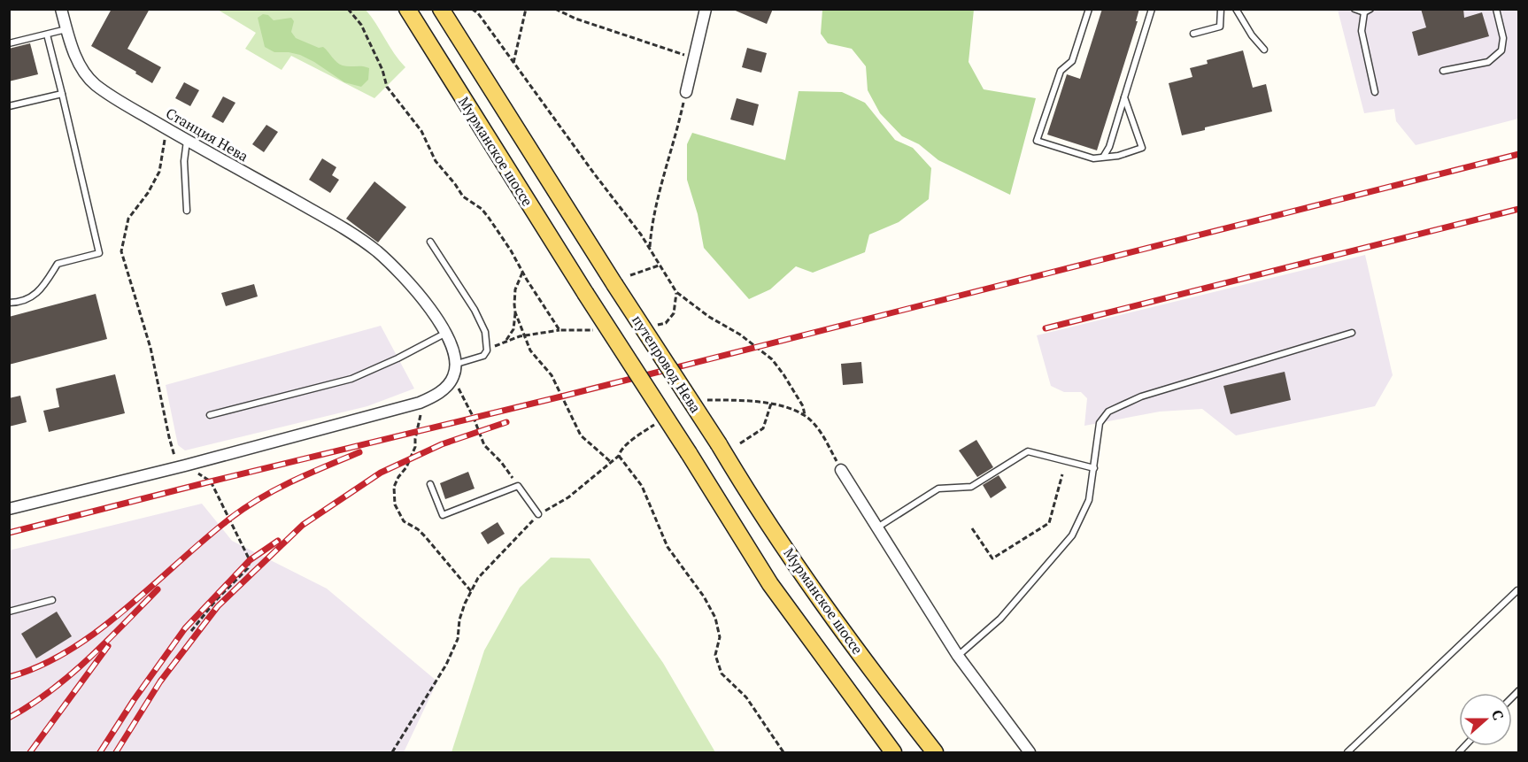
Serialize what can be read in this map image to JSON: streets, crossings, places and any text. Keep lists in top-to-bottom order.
{
  "streets": {
    "main road": ["Мурманское шоссе", "путепровод Нева"],
    "street": ["Станция Нева"]
  },
  "crossings": [
    ["Мурманское шоссе", "путепровод Нева"]
  ],
  "north": "right"
}
